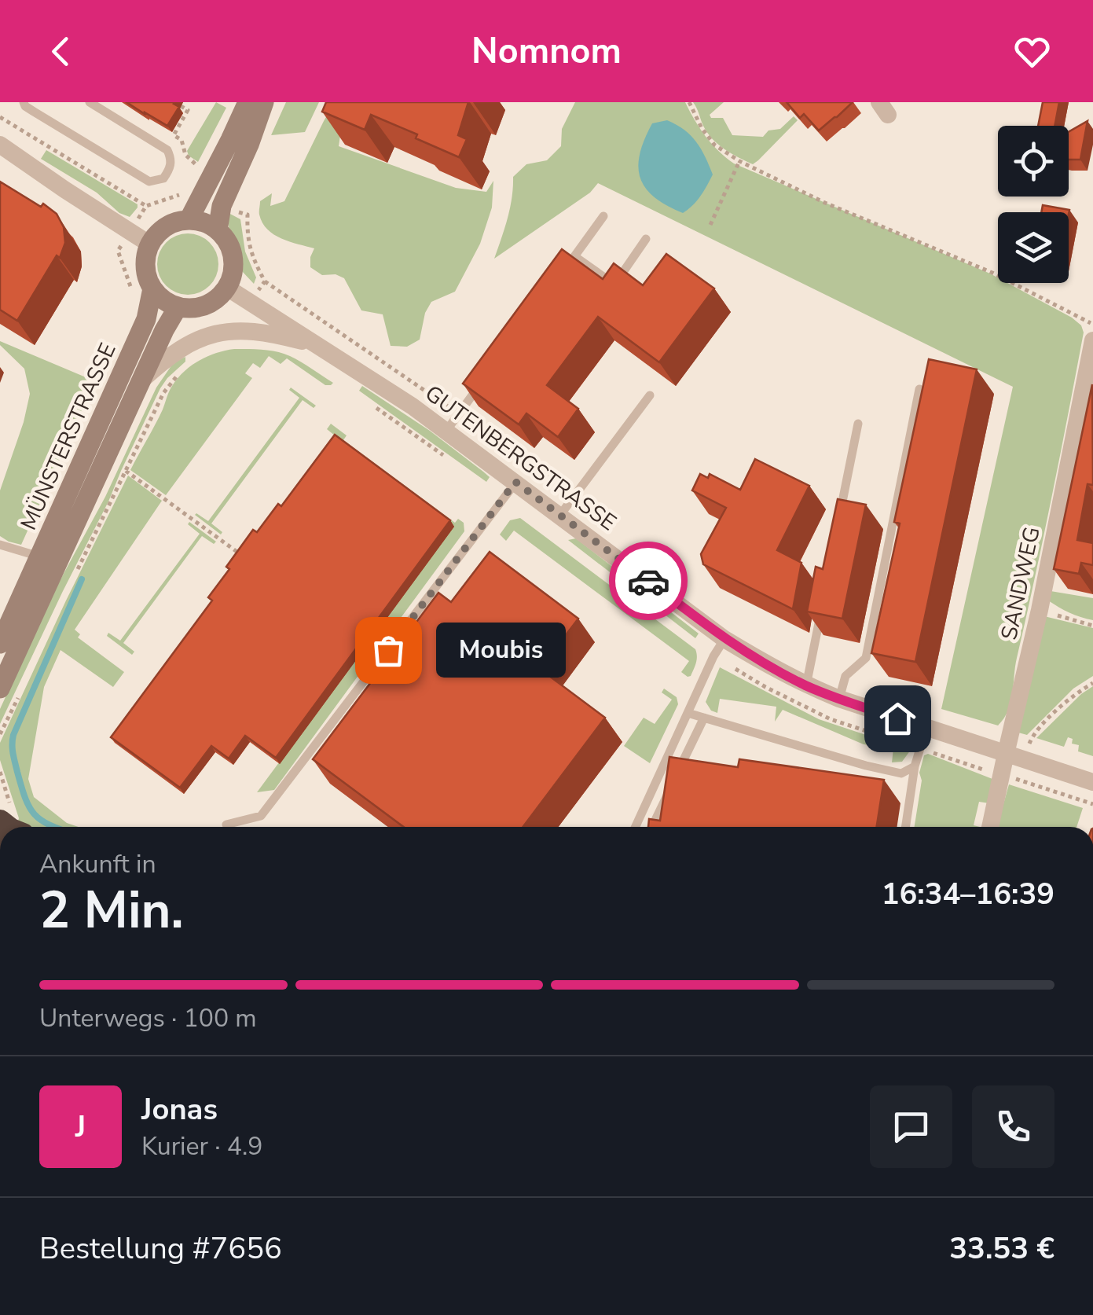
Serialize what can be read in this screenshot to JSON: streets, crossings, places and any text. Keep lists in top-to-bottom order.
{
  "streets": {
    "main road": ["MÜNSTERSTRASSE"],
    "street": ["GUTENBERGSTRASSE", "SANDWEG"]
  },
  "crossings": [
    ["MÜNSTERSTRASSE", "GUTENBERGSTRASSE"],
    ["GUTENBERGSTRASSE", "SANDWEG"]
  ],
  "places": ["Moubis"],
  "page": {
    "header": "Nomnom",
    "bubble": "Moubis",
    "heading": ["2 Min.", "Ankunft in", "16:34–16:39"],
    "panel": [
      "Jonas",
      "Kurier · 4.9",
      "Bestellung #7656",
      "33.53 €"
    ],
    "bar": "Unterwegs · 100 m",
    "round": "J"
  }
}
